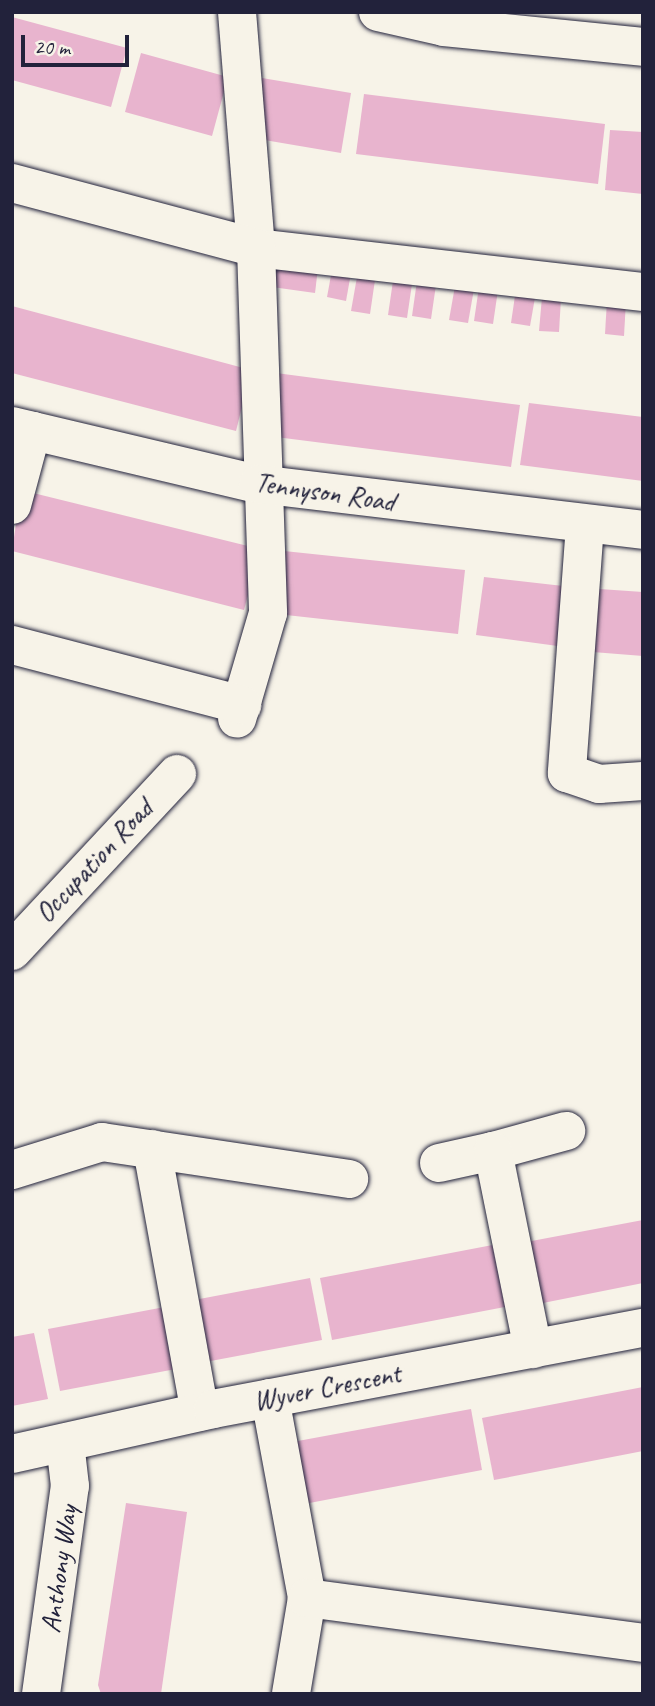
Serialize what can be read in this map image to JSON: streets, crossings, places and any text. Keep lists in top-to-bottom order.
{
  "streets": {
    "street": [
      "Tennyson Road",
      "Occupation Road",
      "Wyver Crescent",
      "Anthony Way"
    ]
  },
  "crossings": [
    ["Wyver Crescent", "Anthony Way"]
  ],
  "scale_bar": "20 m"
}
